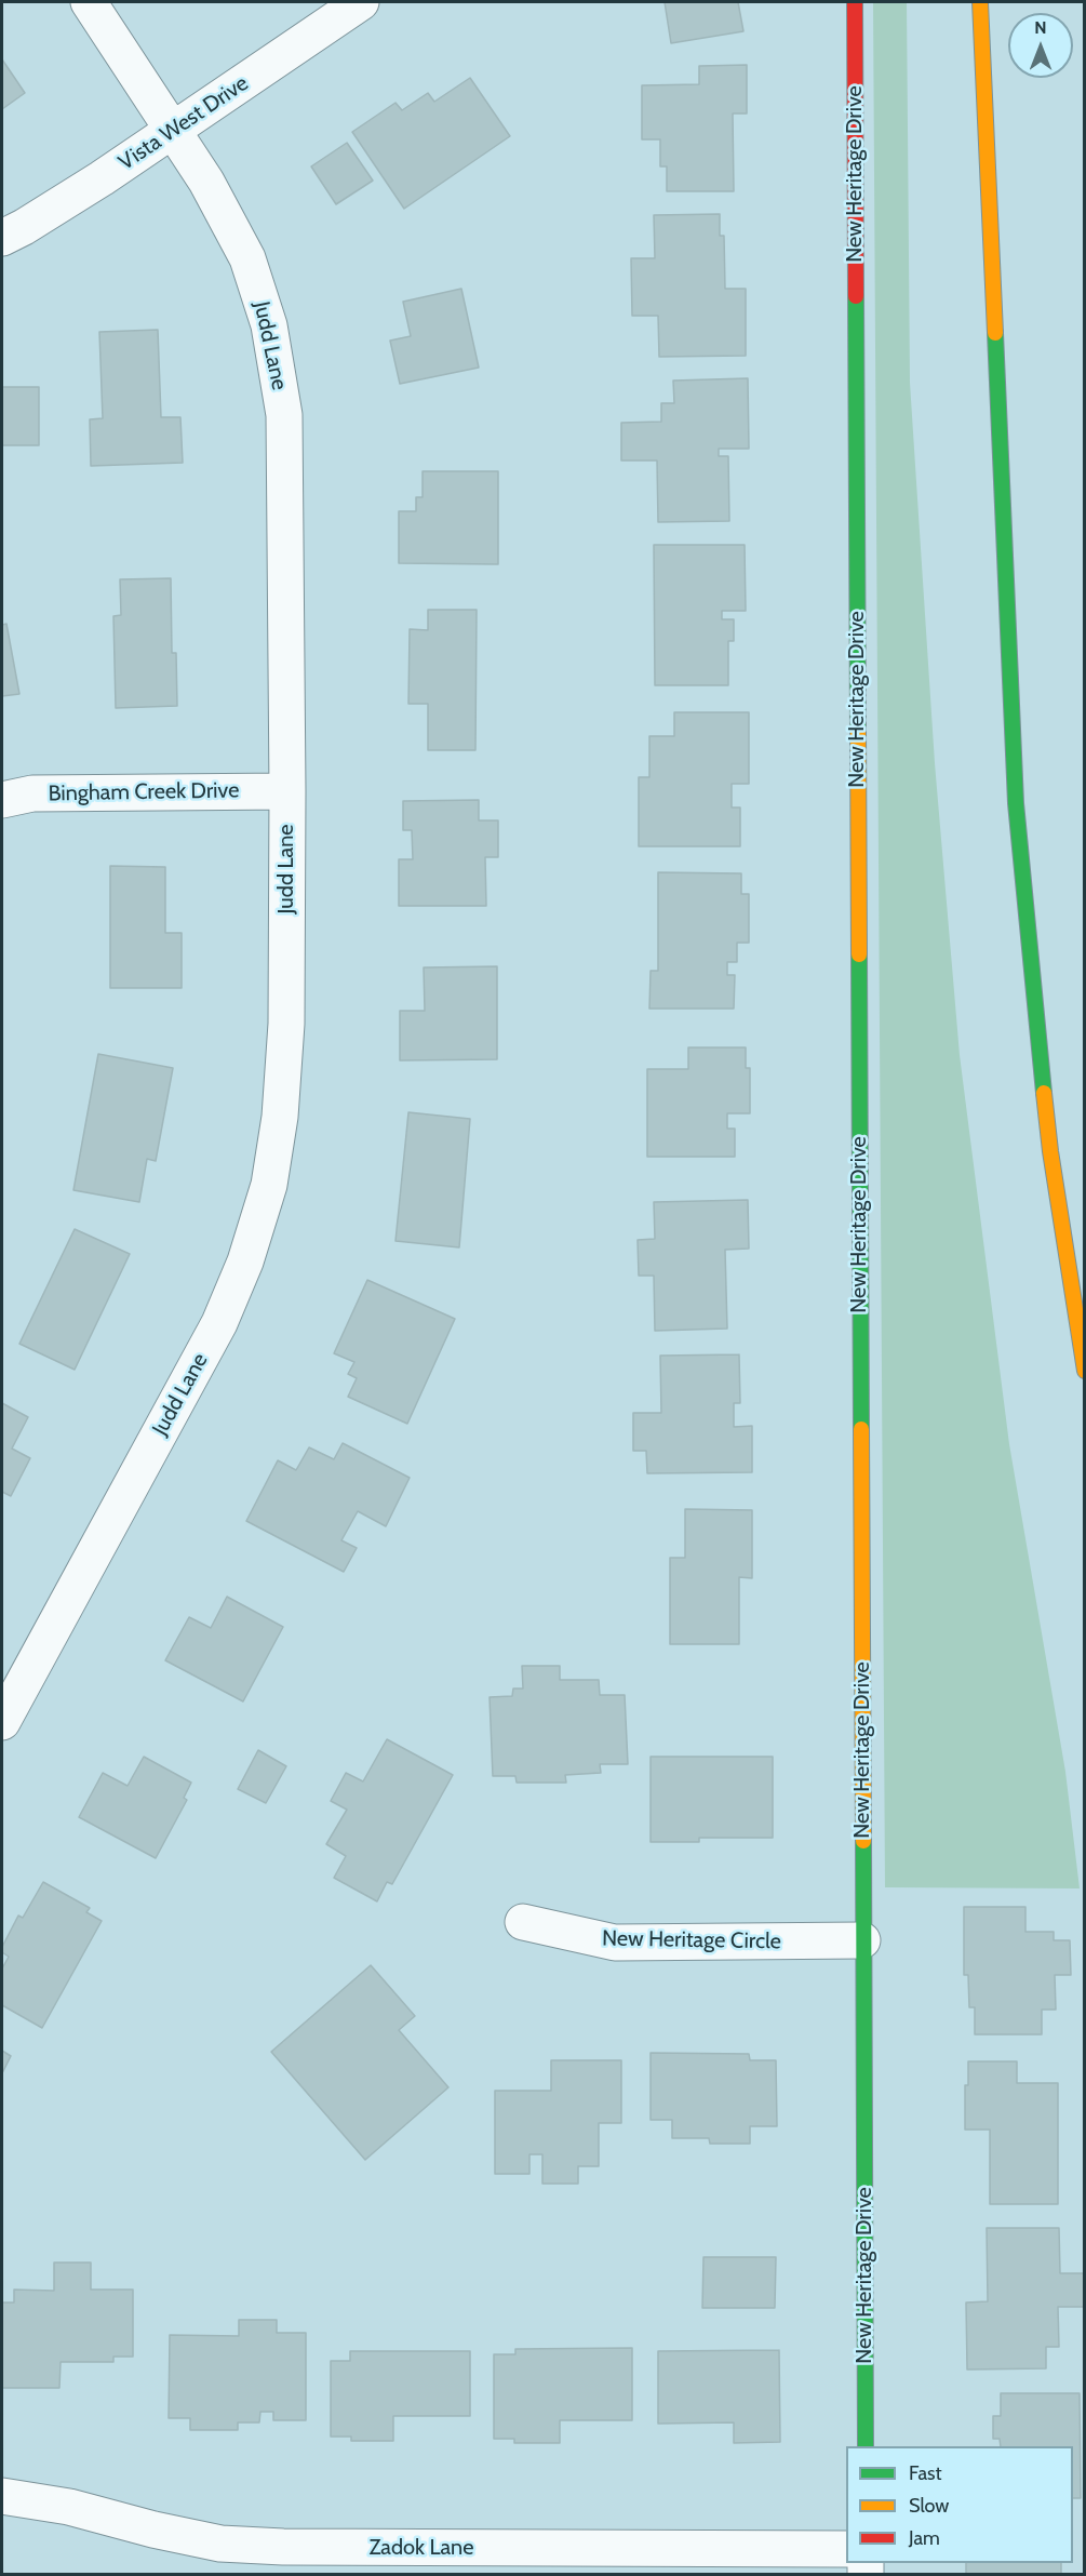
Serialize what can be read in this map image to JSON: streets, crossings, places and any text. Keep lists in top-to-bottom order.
{
  "streets": {
    "main road": ["New Heritage Drive"],
    "street": [
      "Vista West Drive",
      "Judd Lane",
      "Bingham Creek Drive",
      "New Heritage Circle",
      "Zadok Lane"
    ]
  },
  "crossings": [
    ["Vista West Drive", "Judd Lane"],
    ["New Heritage Drive", "New Heritage Circle"],
    ["Judd Lane", "Bingham Creek Drive"]
  ],
  "legend": ["Fast", "Slow", "Jam"],
  "north": "top"
}
